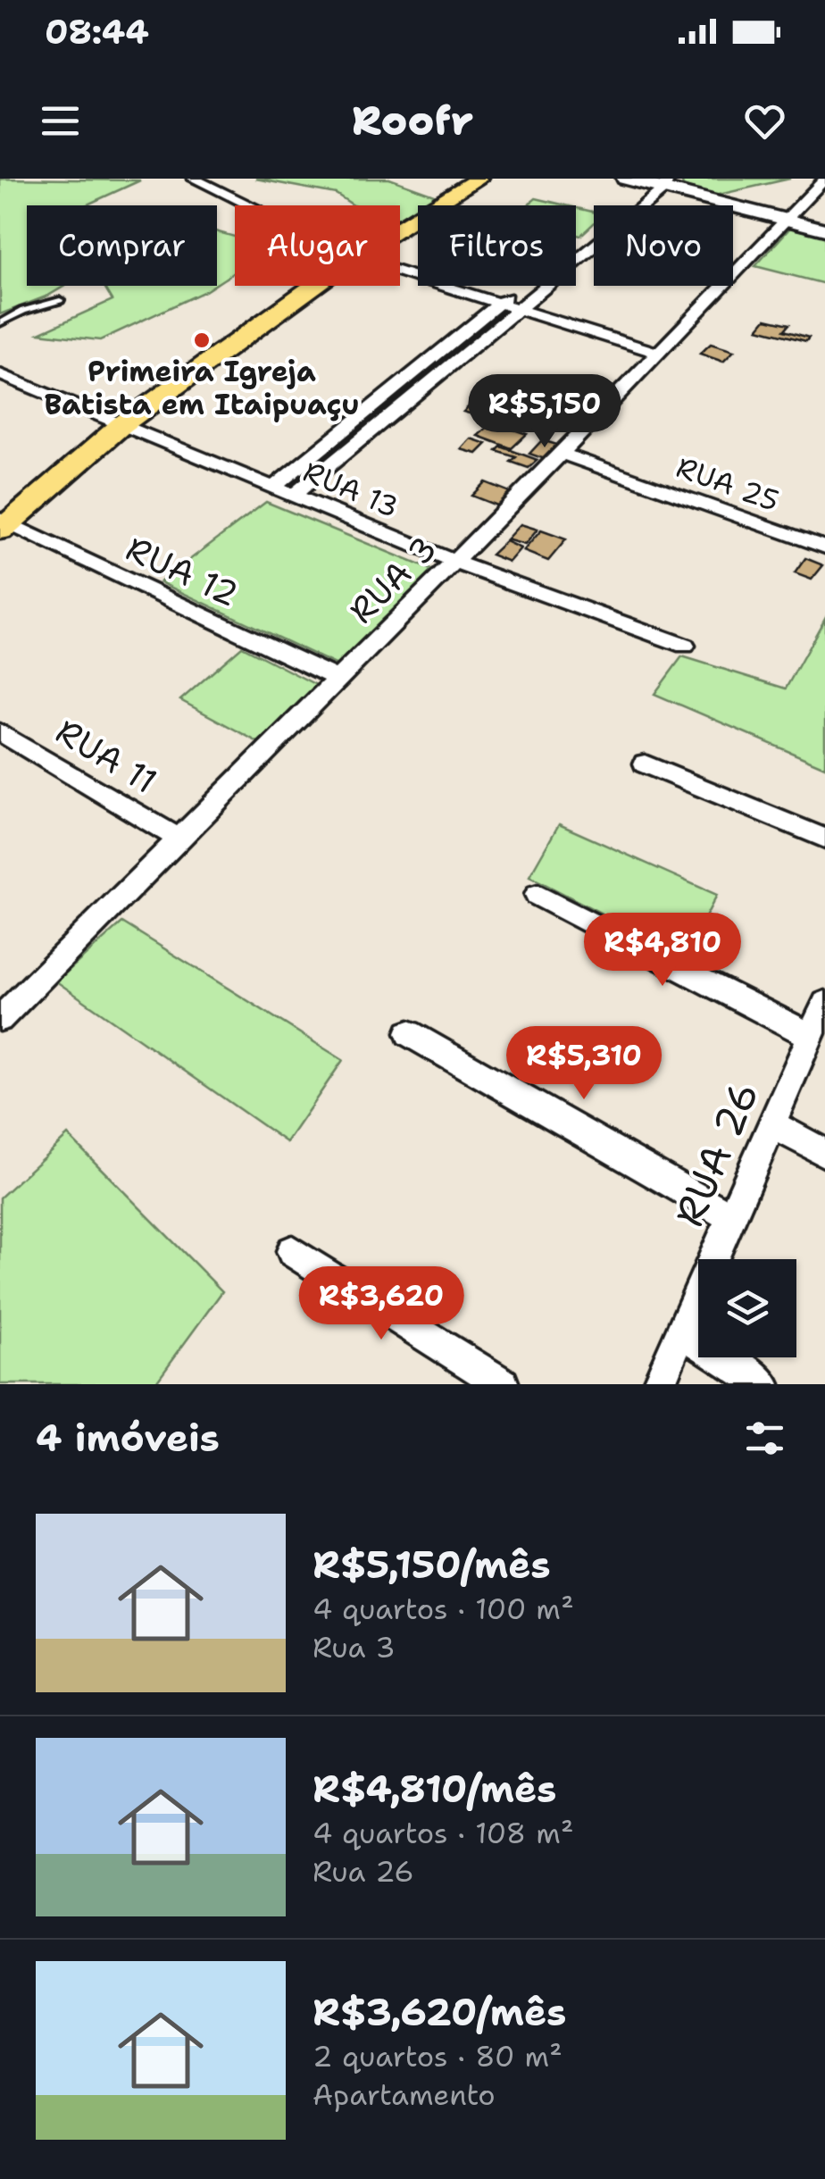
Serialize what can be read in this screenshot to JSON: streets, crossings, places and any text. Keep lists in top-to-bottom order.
{
  "streets": {
    "street": [
      "RUA 25",
      "RUA 13",
      "RUA 12",
      "RUA 3",
      "RUA 11",
      "RUA 26"
    ]
  },
  "crossings": [
    ["RUA 25", "RUA 3"],
    ["RUA 13", "RUA 3"],
    ["RUA 12", "RUA 3"],
    ["RUA 3", "RUA 11"]
  ],
  "places": ["Primeira Igreja Batista em Itaipuaçu"],
  "page": {
    "status": "08:44",
    "header": "Roofr",
    "chip": [
      "Comprar",
      "Alugar",
      "Filtros",
      "Novo"
    ],
    "price": [
      "R$5,150",
      "R$4,810",
      "R$5,310",
      "R$3,620"
    ],
    "heading": "4 imóveis",
    "list": [
      {
        "name": "R$5,150/mês",
        "note": "4 quartos · 100 m² · Rua 3"
      },
      {
        "name": "R$4,810/mês",
        "note": "4 quartos · 108 m² · Rua 26"
      },
      {
        "name": "R$3,620/mês",
        "note": "2 quartos · 80 m² · Apartamento"
      }
    ]
  }
}
